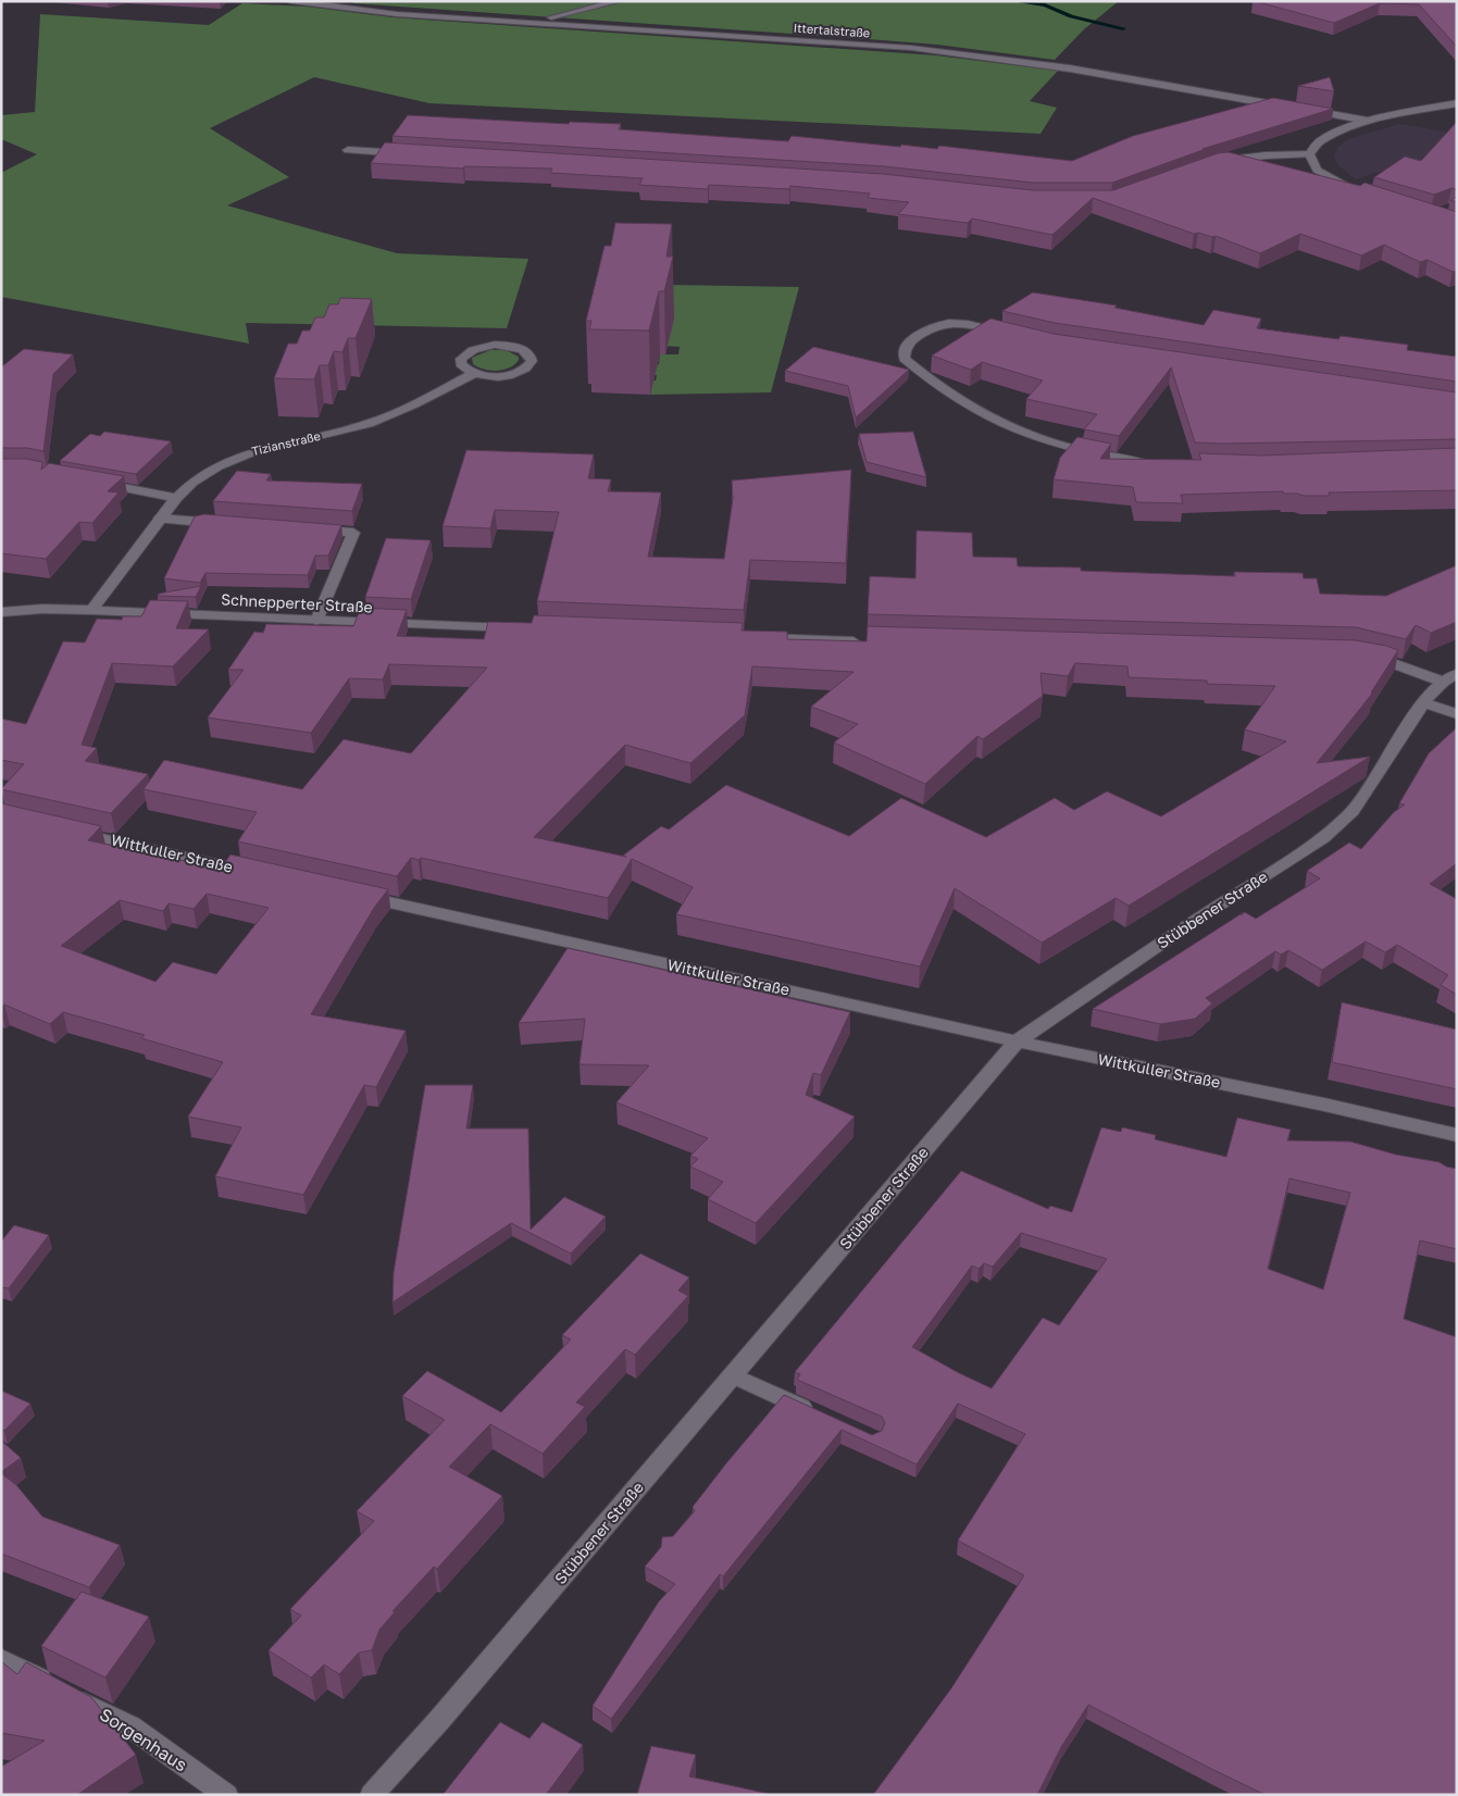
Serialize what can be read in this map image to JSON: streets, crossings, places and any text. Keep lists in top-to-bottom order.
{
  "streets": {
    "street": [
      "Ittertalstraße",
      "Tizianstraße",
      "Schnepperter Straße",
      "Wittkuller Straße",
      "Stübbener Straße",
      "Sorgenhaus"
    ]
  },
  "crossings": [
    ["Tizianstraße", "Schnepperter Straße"],
    ["Wittkuller Straße", "Stübbener Straße"]
  ]
}
